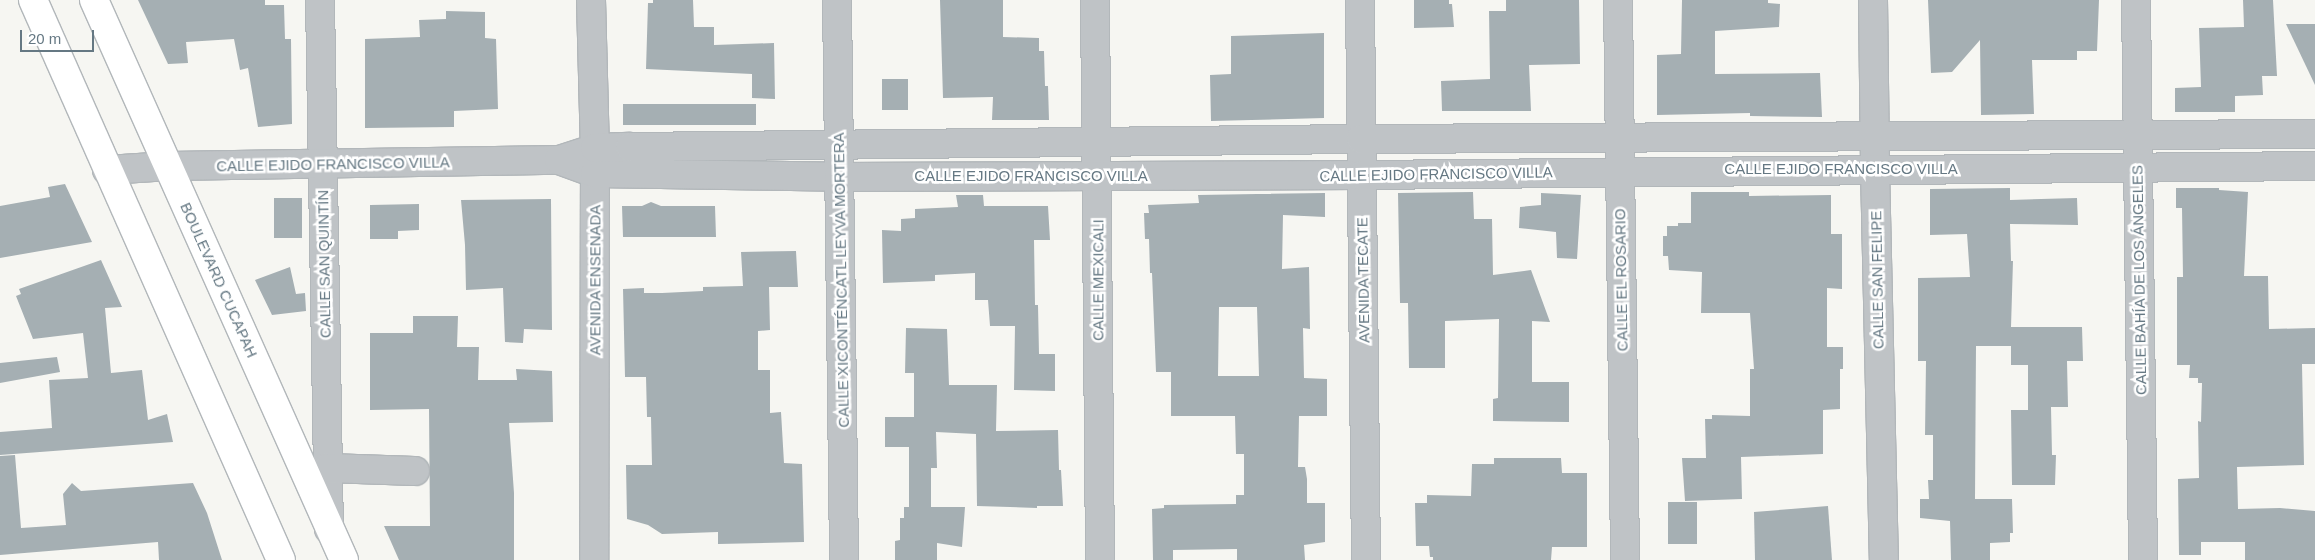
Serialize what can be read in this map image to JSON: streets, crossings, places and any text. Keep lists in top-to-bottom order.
{
  "streets": {
    "main road": ["BOULEVARD CUCAPAH"],
    "street": [
      "CALLE EJIDO FRANCISCO VILLA",
      "CALLE SAN QUINTÍN",
      "AVENIDA ENSENADA",
      "CALLE XICONTÉNCATL LEYVA MORTERA",
      "CALLE MEXICALI",
      "AVENIDA TECATE",
      "CALLE EL ROSARIO",
      "CALLE SAN FELIPE",
      "CALLE BAHÍA DE LOS ÁNGELES"
    ]
  },
  "crossings": [
    ["CALLE EJIDO FRANCISCO VILLA", "CALLE SAN QUINTÍN"],
    ["CALLE EJIDO FRANCISCO VILLA", "BOULEVARD CUCAPAH"],
    ["CALLE EJIDO FRANCISCO VILLA", "AVENIDA ENSENADA"],
    ["CALLE EJIDO FRANCISCO VILLA", "CALLE XICONTÉNCATL LEYVA MORTERA"],
    ["CALLE EJIDO FRANCISCO VILLA", "CALLE MEXICALI"],
    ["CALLE EJIDO FRANCISCO VILLA", "AVENIDA TECATE"],
    ["CALLE EJIDO FRANCISCO VILLA", "CALLE EL ROSARIO"],
    ["CALLE EJIDO FRANCISCO VILLA", "CALLE SAN FELIPE"],
    ["CALLE EJIDO FRANCISCO VILLA", "CALLE BAHÍA DE LOS ÁNGELES"],
    ["CALLE SAN QUINTÍN", "BOULEVARD CUCAPAH"]
  ],
  "scale_bar": "20 m"
}
